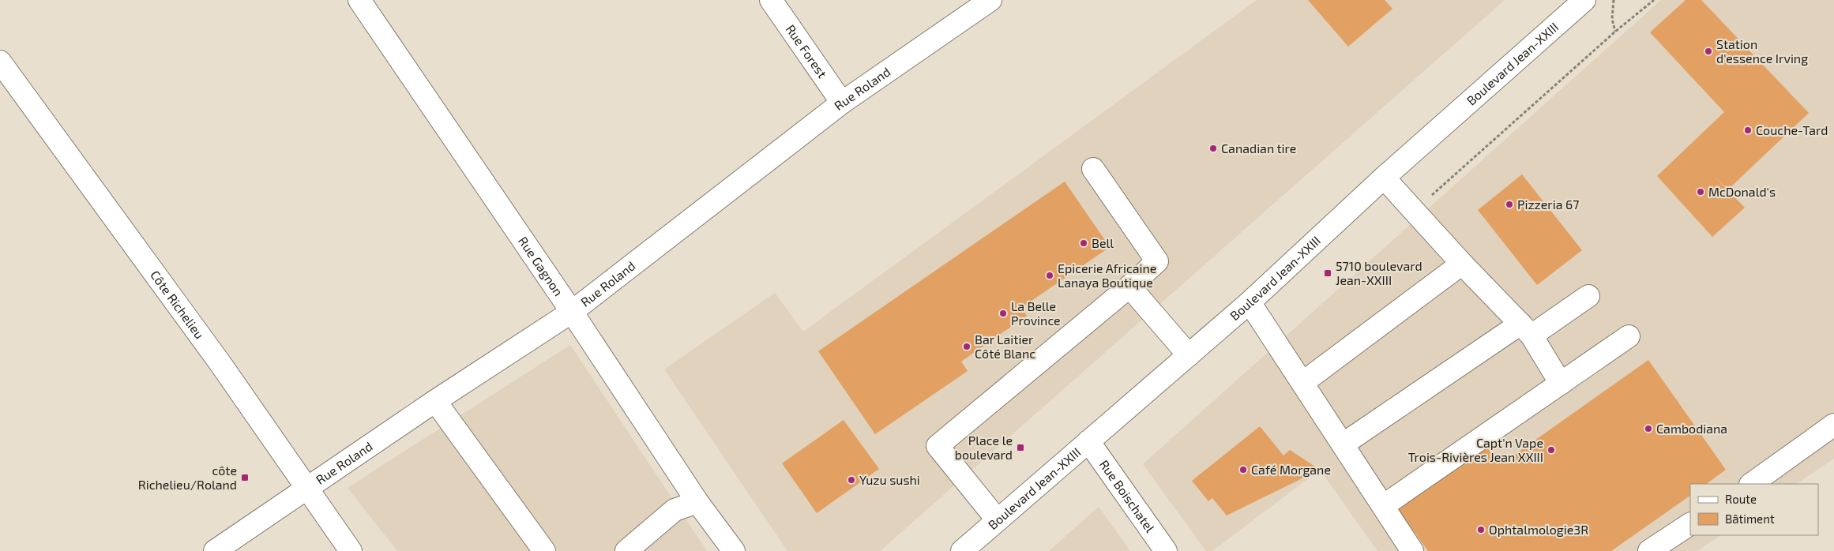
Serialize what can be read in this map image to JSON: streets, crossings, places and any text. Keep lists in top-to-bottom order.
{
  "streets": {
    "street": [
      "Rue Forest",
      "Boulevard Jean-XXIII",
      "Rue Roland",
      "Rue Gagnon",
      "Côte Richelieu",
      "Rue Boischatel"
    ]
  },
  "crossings": [
    ["Rue Forest", "Rue Roland"],
    ["Boulevard Jean-XXIII", "Rue Boischatel"],
    ["Rue Roland", "Rue Gagnon"],
    ["Rue Roland", "Côte Richelieu"]
  ],
  "places": {
    "other": [
      "Station d'essence Irving",
      "Couche-Tard",
      "Canadian tire",
      "McDonald's",
      "Pizzeria 67",
      "Bell",
      "Epicerie Africaine Lanaya Boutique",
      "La Belle Province",
      "Bar Laitier Côté Blanc",
      "Cambodiana",
      "Capt'n Vape Trois-Rivières Jean XXIII",
      "Café Morgane",
      "Yuzu sushi",
      "Ophtalmologie3R"
    ],
    "transit": ["5710 boulevard Jean-XXIII", "Place le boulevard", "côte Richelieu/Roland"]
  },
  "legend": ["Route", "Bâtiment"]
}
